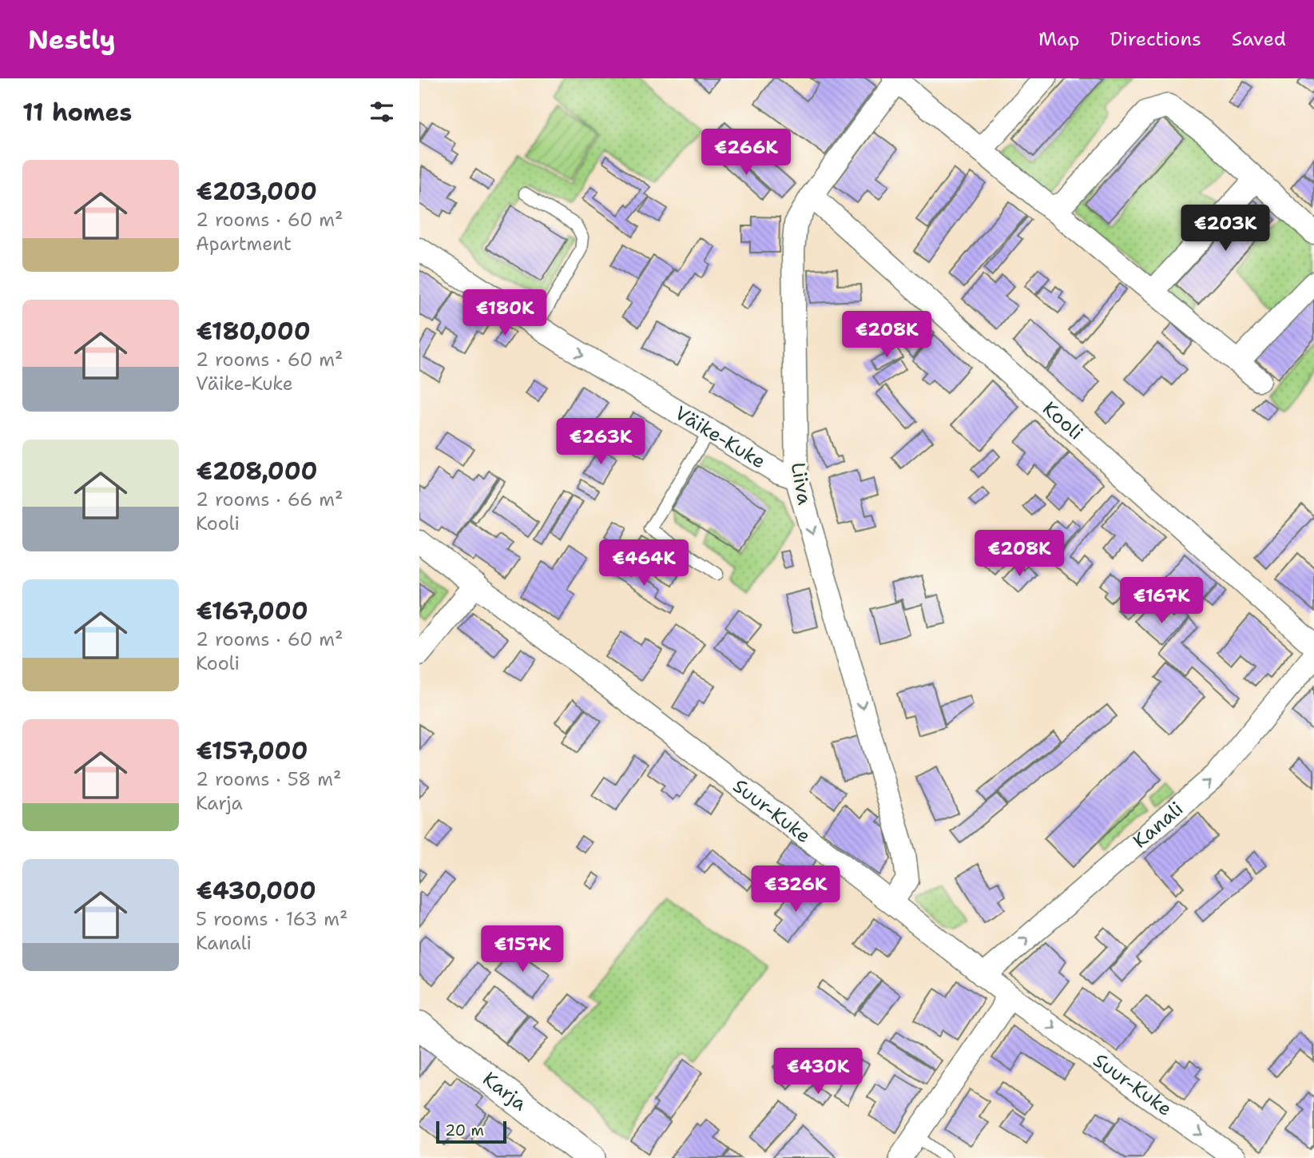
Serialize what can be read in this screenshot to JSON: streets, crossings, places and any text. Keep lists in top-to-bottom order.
{
  "streets": {
    "street": [
      "Kooli",
      "Väike-Kuke",
      "Liiva",
      "Suur-Kuke",
      "Kanali",
      "Karja"
    ]
  },
  "crossings": [
    ["Kooli", "Liiva"],
    ["Väike-Kuke", "Liiva"],
    ["Liiva", "Suur-Kuke"],
    ["Suur-Kuke", "Kanali"]
  ],
  "one_way": ["Väike-Kuke", "Liiva", "Kanali"],
  "scale_bar": "20 m",
  "page": {
    "header": "Nestly",
    "nav": ["Map", "Directions", "Saved"],
    "heading": "11 homes",
    "price": [
      "€266K",
      "€203K",
      "€180K",
      "€208K",
      "€263K",
      "€208K",
      "€464K",
      "€167K",
      "€326K",
      "€157K",
      "€430K"
    ],
    "list": [
      {
        "name": "€203,000",
        "note": "2 rooms · 60 m² · Apartment"
      },
      {
        "name": "€180,000",
        "note": "2 rooms · 60 m² · Väike-Kuke"
      },
      {
        "name": "€208,000",
        "note": "2 rooms · 66 m² · Kooli"
      },
      {
        "name": "€167,000",
        "note": "2 rooms · 60 m² · Kooli"
      },
      {
        "name": "€157,000",
        "note": "2 rooms · 58 m² · Karja"
      },
      {
        "name": "€430,000",
        "note": "5 rooms · 163 m² · Kanali"
      }
    ],
    "scale": "20 m"
  }
}
